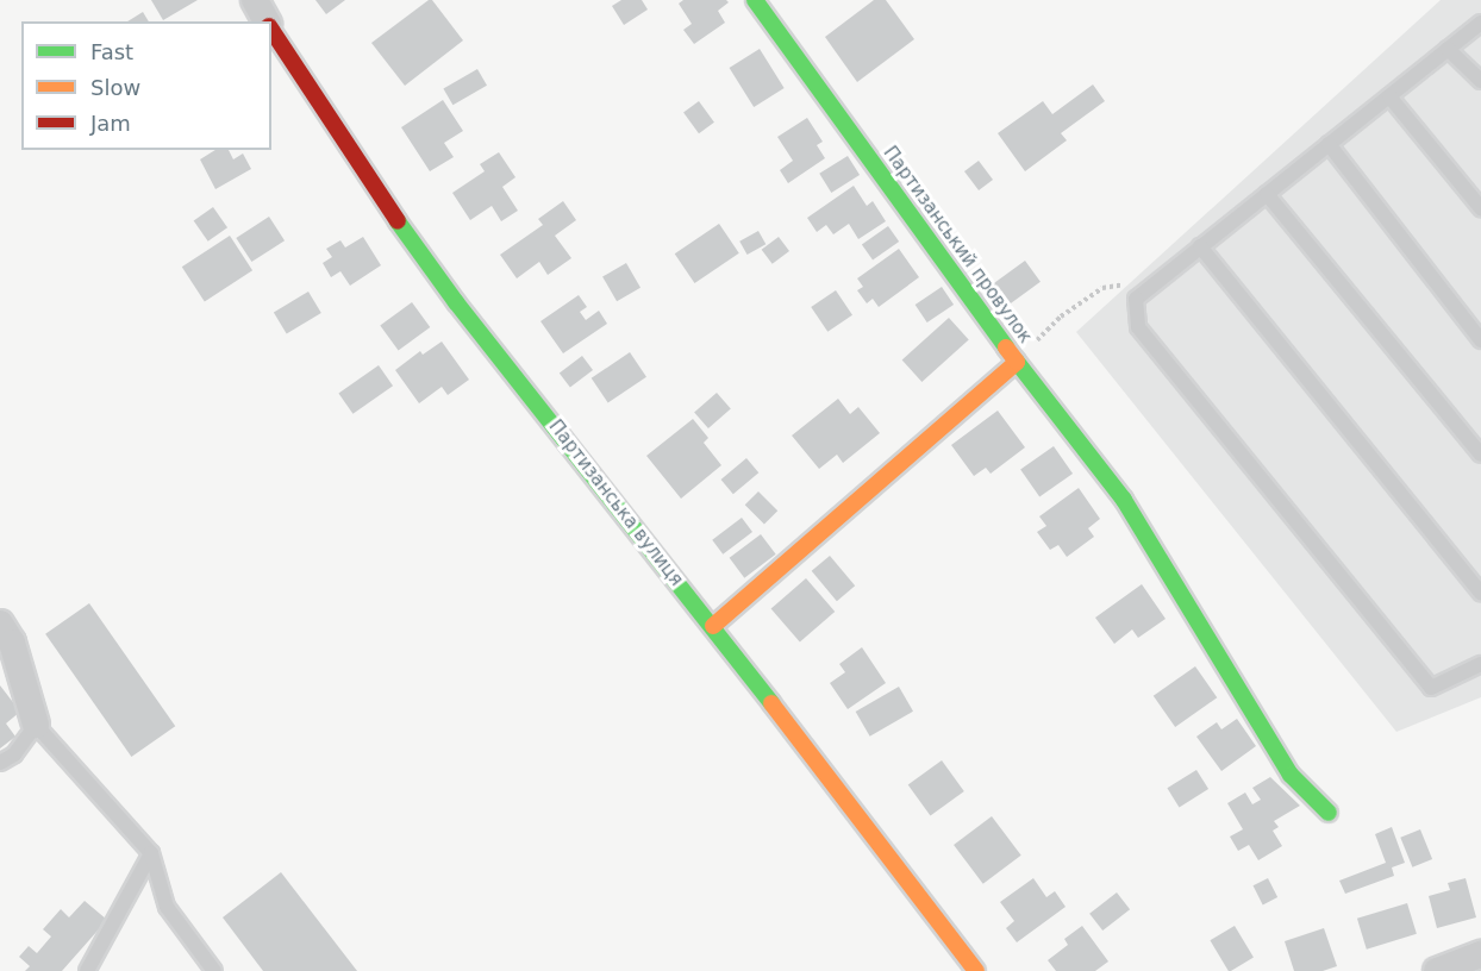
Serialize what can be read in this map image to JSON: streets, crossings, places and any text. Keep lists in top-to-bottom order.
{
  "streets": {
    "street": ["Партизанський провулок", "Партизанська вулиця"]
  },
  "crossings": [
    ["Партизанський провулок", "Партизанська вулиця"]
  ],
  "legend": ["Fast", "Slow", "Jam"]
}
